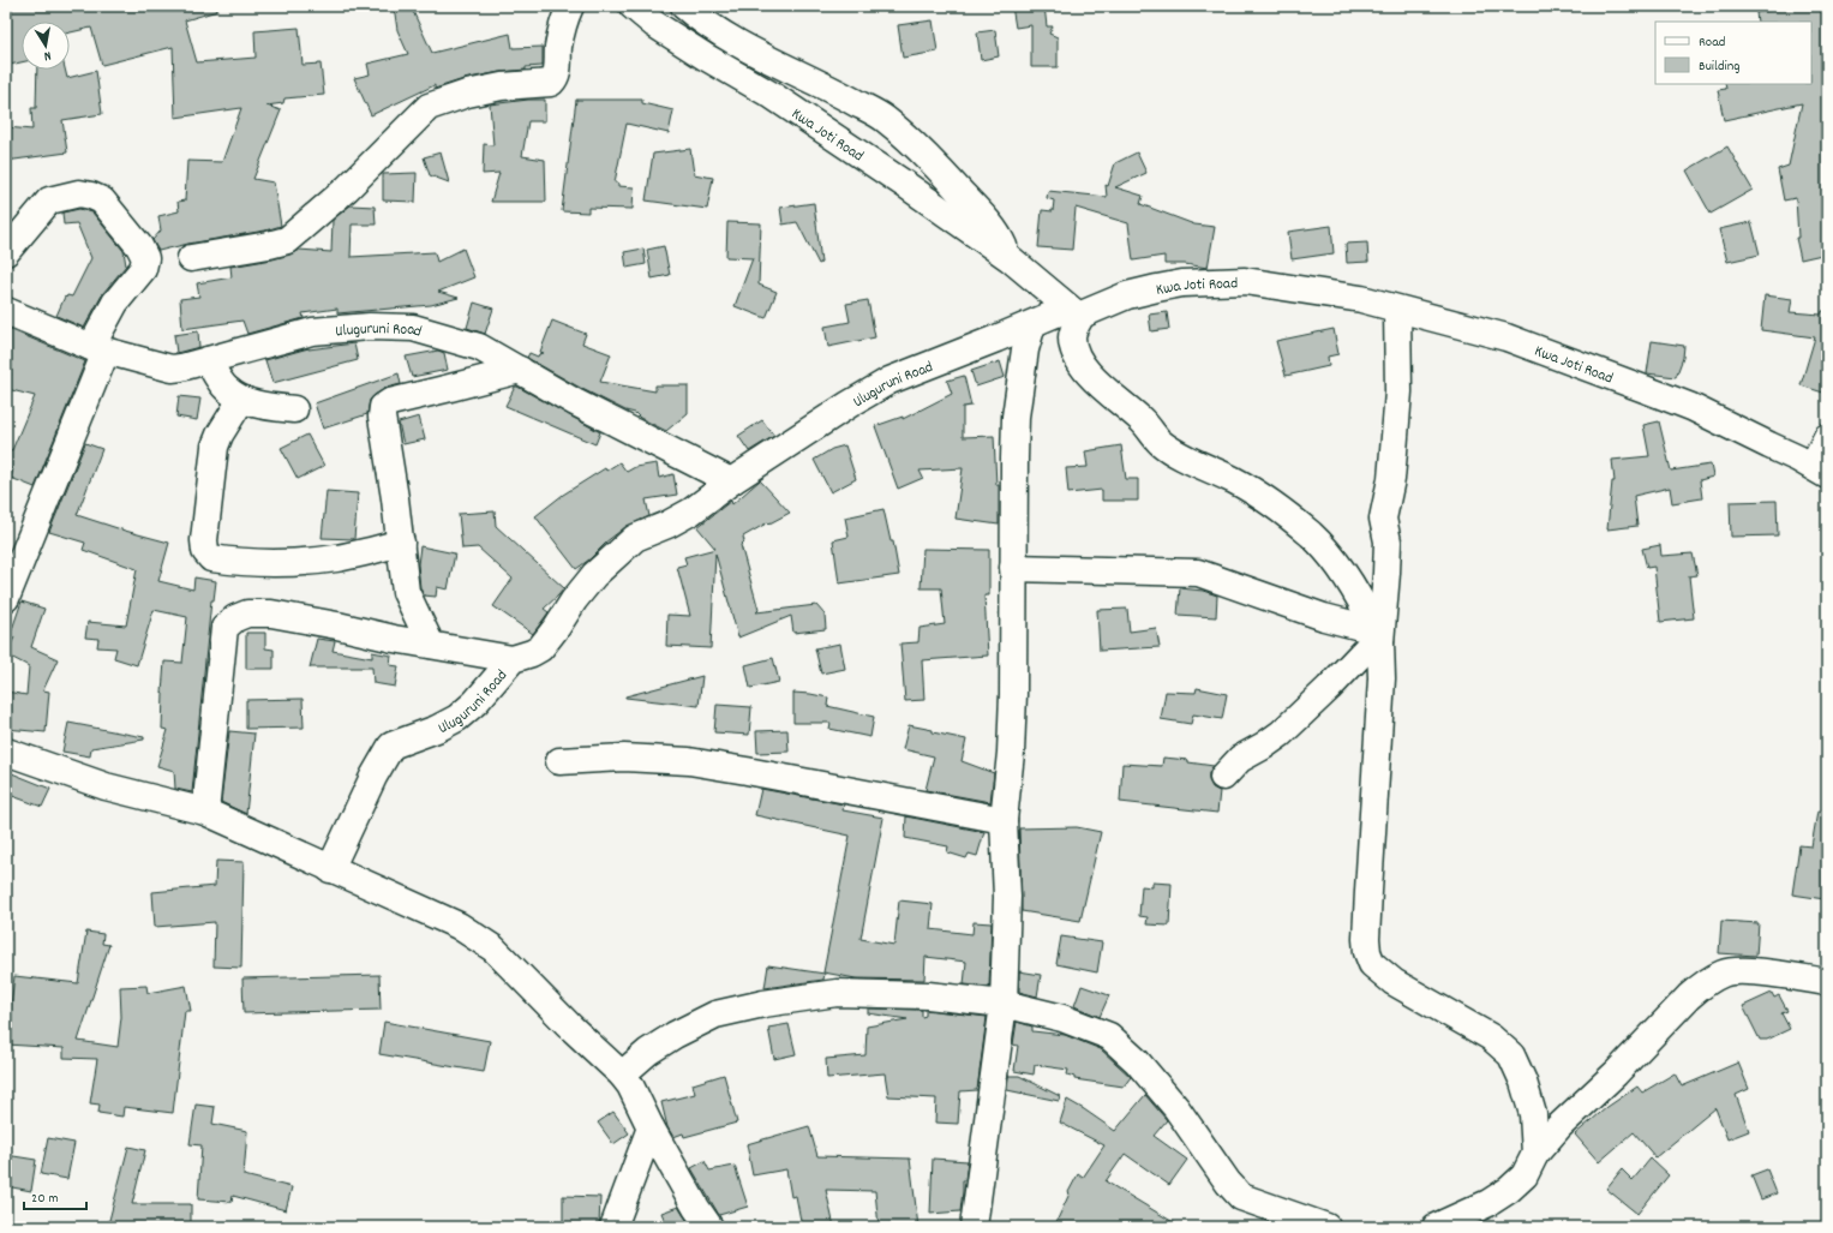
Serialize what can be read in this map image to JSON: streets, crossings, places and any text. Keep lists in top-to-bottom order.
{
  "streets": {
    "street": ["Kwa Joti Road", "Uluguruni Road"]
  },
  "crossings": [
    ["Kwa Joti Road", "Uluguruni Road"]
  ],
  "legend": ["Road", "Building"],
  "scale_bar": "20 m",
  "north": "bottom"
}
